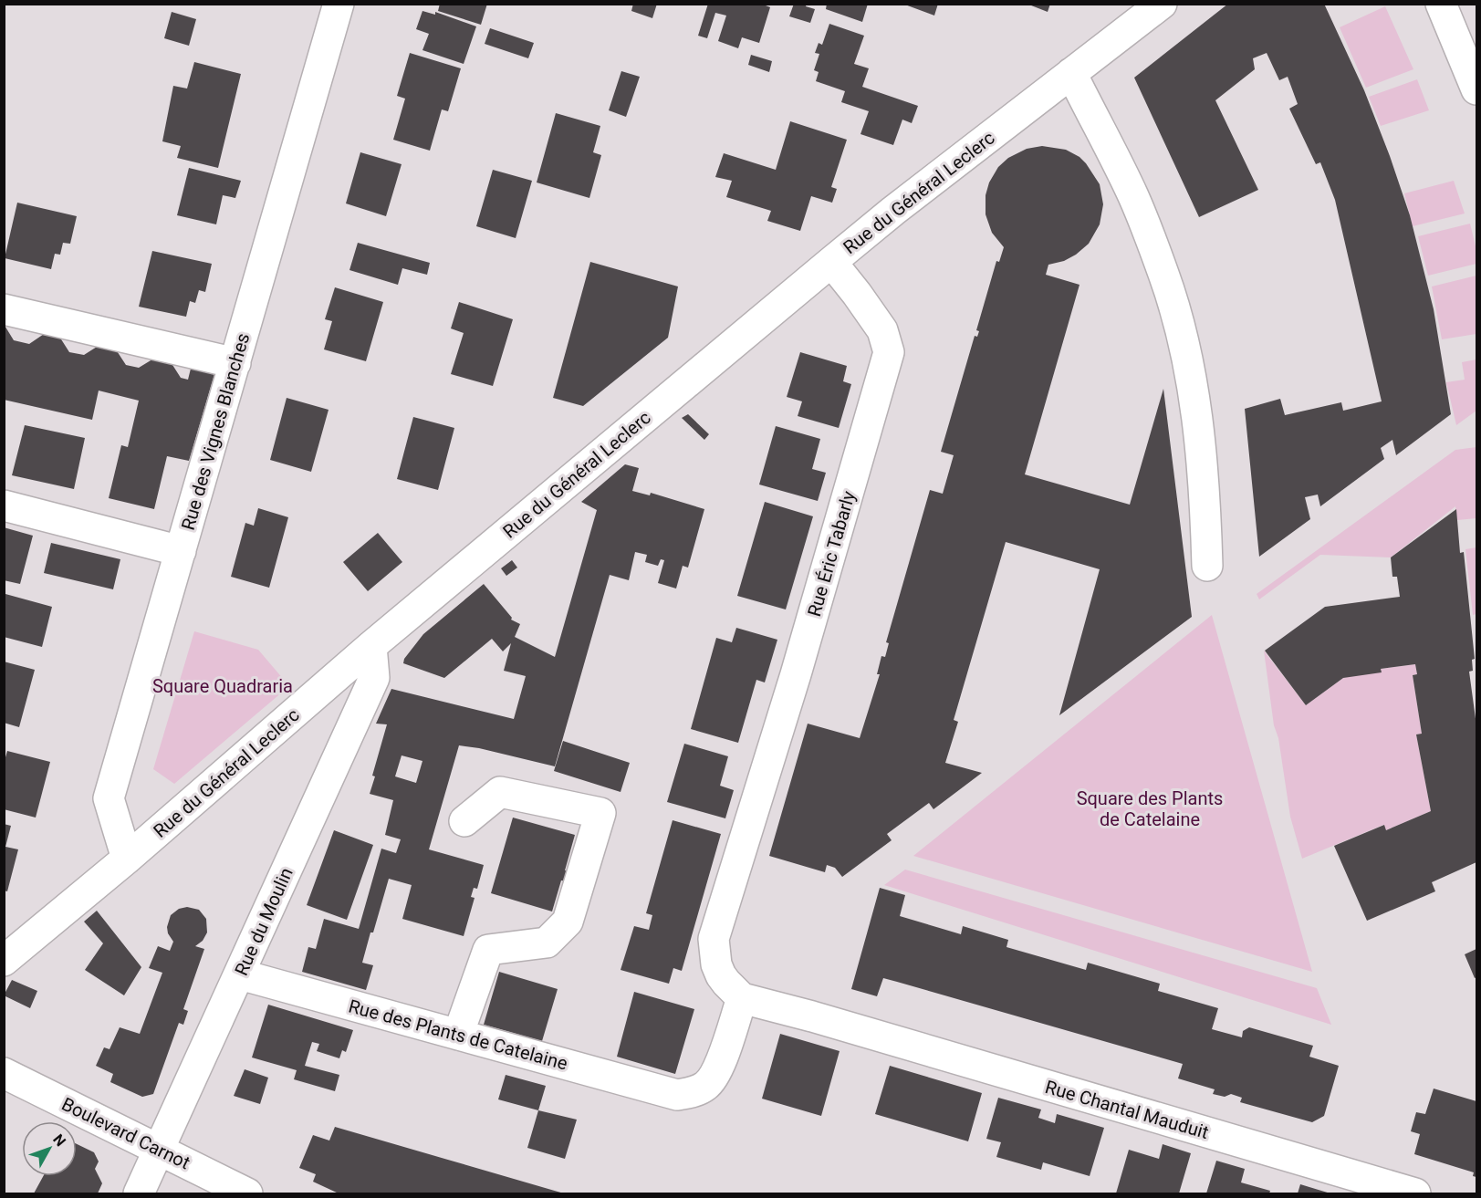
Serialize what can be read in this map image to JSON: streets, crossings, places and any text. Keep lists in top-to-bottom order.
{
  "streets": {
    "street": [
      "Rue du Général Leclerc",
      "Rue des Vignes Blanches",
      "Rue Éric Tabarly",
      "Rue du Moulin",
      "Rue des Plants de Catelaine",
      "Rue Chantal Mauduit",
      "Boulevard Carnot"
    ]
  },
  "crossings": [
    ["Rue du Général Leclerc", "Rue des Vignes Blanches"],
    ["Rue du Général Leclerc", "Rue Éric Tabarly"],
    ["Rue du Général Leclerc", "Rue du Moulin"],
    ["Rue Éric Tabarly", "Rue des Plants de Catelaine"],
    ["Rue Éric Tabarly", "Rue Chantal Mauduit"],
    ["Rue du Moulin", "Rue des Plants de Catelaine"],
    ["Rue du Moulin", "Boulevard Carnot"],
    ["Rue des Plants de Catelaine", "Rue Chantal Mauduit"]
  ],
  "parks": ["Square Quadraria", "Square des Plants de Catelaine"],
  "north": "top right"
}
